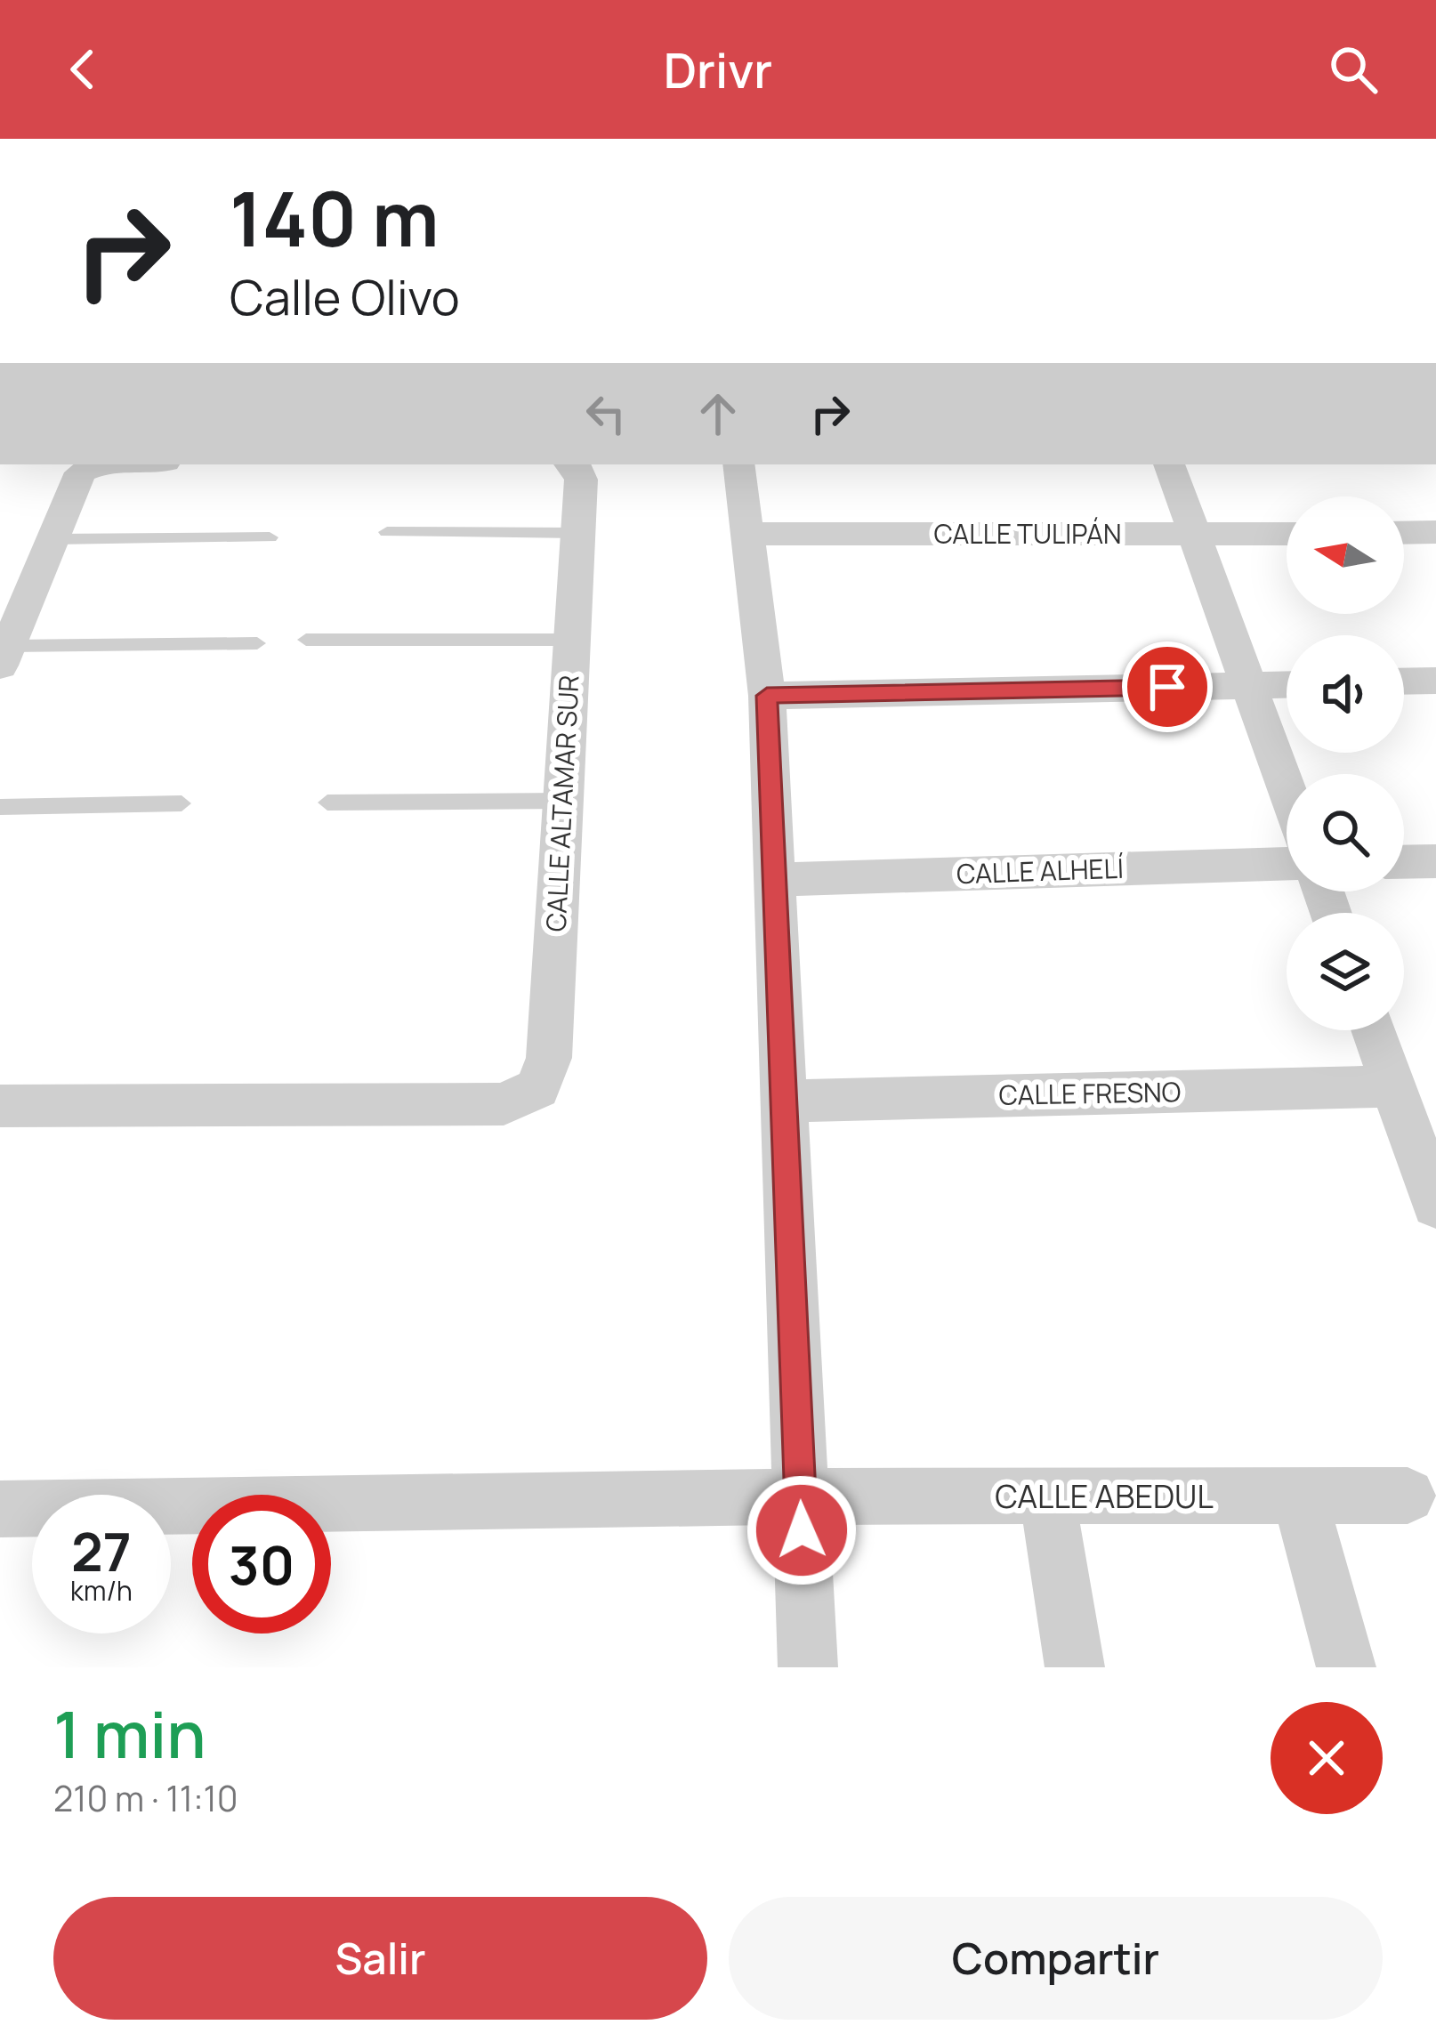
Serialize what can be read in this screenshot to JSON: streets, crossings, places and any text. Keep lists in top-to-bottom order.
{
  "streets": {
    "street": [
      "CALLE TULIPÁN",
      "CALLE ALTAMAR SUR",
      "CALLE ALHELÍ",
      "CALLE FRESNO",
      "CALLE ABEDUL"
    ]
  },
  "north": "left",
  "page": {
    "header": "Drivr",
    "turn": ["140 m", "Calle Olivo"],
    "speed": "27 km/h",
    "limit": "30",
    "heading": ["1 min", "210 m · 11:10"],
    "buttons": ["Salir", "Compartir"]
  }
}
